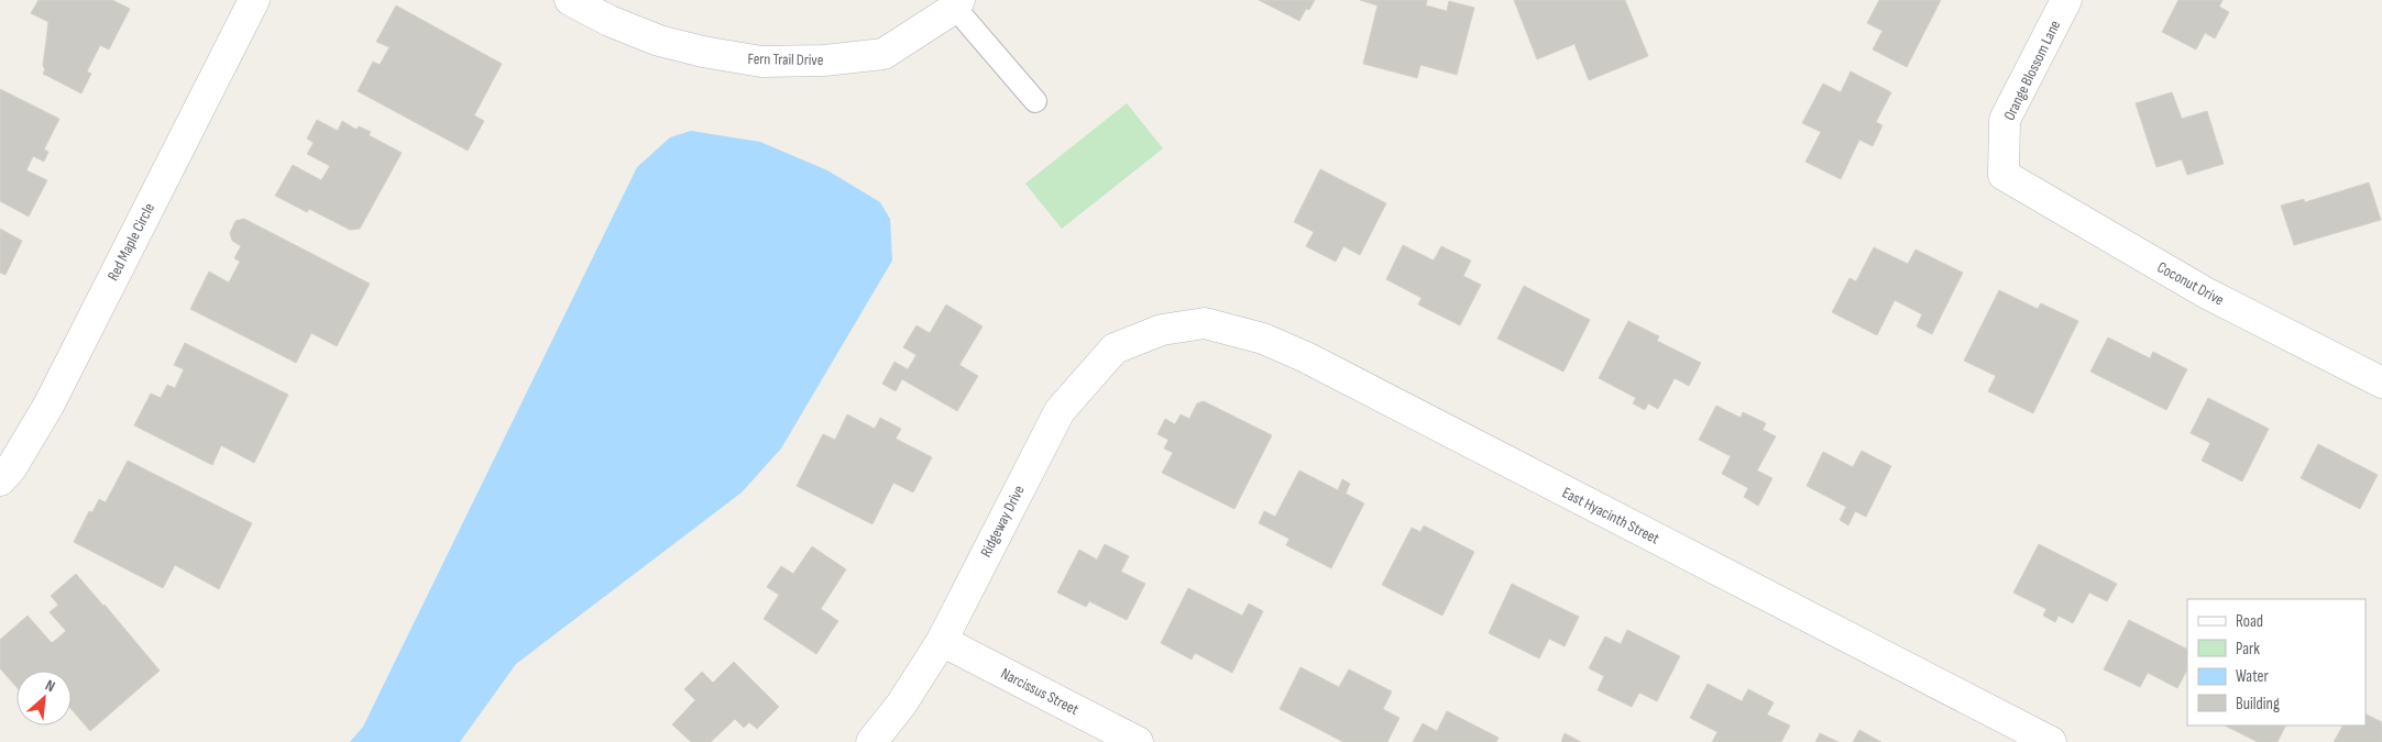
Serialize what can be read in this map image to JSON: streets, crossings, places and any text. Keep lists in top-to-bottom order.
{
  "streets": {
    "street": [
      "Fern Trail Drive",
      "Orange Blossom Lane",
      "Red Maple Circle",
      "Coconut Drive",
      "East Hyacinth Street",
      "Ridgeway Drive",
      "Narcissus Street"
    ]
  },
  "crossings": [
    ["Orange Blossom Lane", "Coconut Drive"],
    ["East Hyacinth Street", "Ridgeway Drive"],
    ["Ridgeway Drive", "Narcissus Street"]
  ],
  "legend": [
    "Road",
    "Park",
    "Water",
    "Building"
  ],
  "north": "top right"
}
